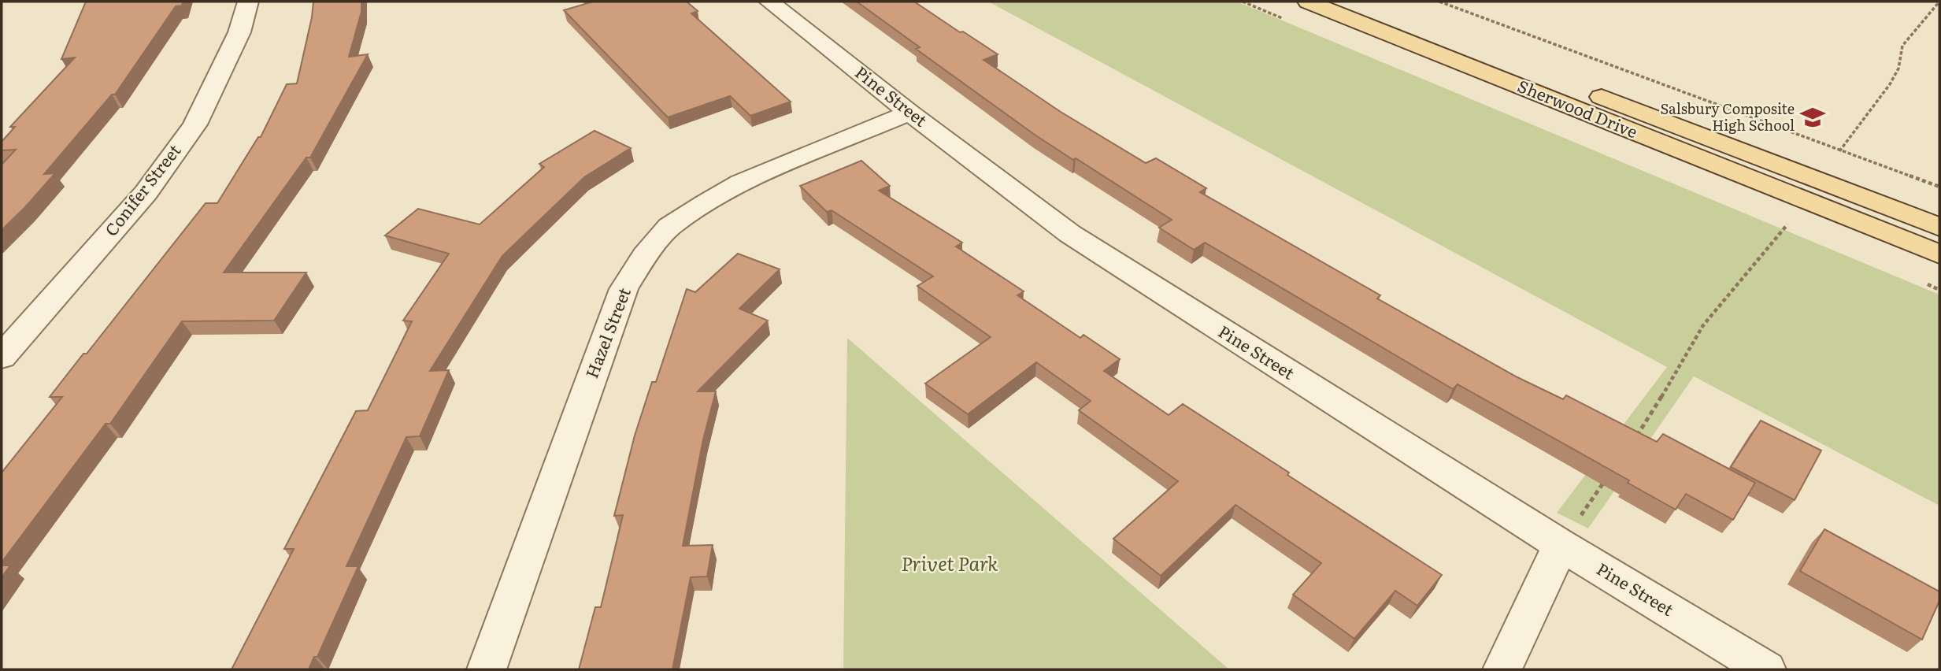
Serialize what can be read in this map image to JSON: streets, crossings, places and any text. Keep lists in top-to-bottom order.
{
  "streets": {
    "main road": ["Sherwood Drive"],
    "street": ["Pine Street", "Conifer Street", "Hazel Street"]
  },
  "crossings": [
    ["Pine Street", "Hazel Street"]
  ],
  "parks": ["Privet Park"],
  "places": {
    "school or university": ["Salsbury Composite High School"]
  }
}
